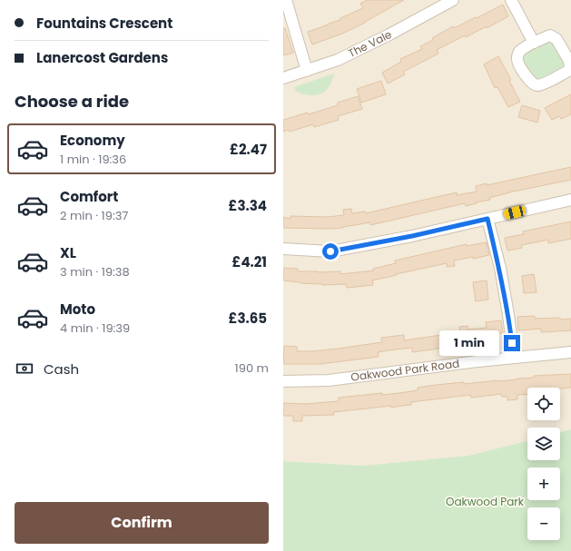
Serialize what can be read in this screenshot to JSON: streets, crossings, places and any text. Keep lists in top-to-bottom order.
{
  "streets": {
    "street": ["The Vale", "Oakwood Park Road"]
  },
  "parks": ["Oakwood Park"],
  "page": {
    "banner": ["Fountains Crescent", "Lanercost Gardens"],
    "heading": "Choose a ride",
    "list": [
      {
        "name": "Economy",
        "note": "1 min · 19:36",
        "value": "£2.47"
      },
      {
        "name": "Comfort",
        "note": "2 min · 19:37",
        "value": "£3.34"
      },
      {
        "name": "XL",
        "note": "3 min · 19:38",
        "value": "£4.21"
      },
      {
        "name": "Moto",
        "note": "4 min · 19:39",
        "value": "£3.65"
      }
    ],
    "bubble": "1 min",
    "pay": ["Cash", "190 m"],
    "map_buttons": ["+", "−"],
    "buttons": "Confirm"
  }
}
